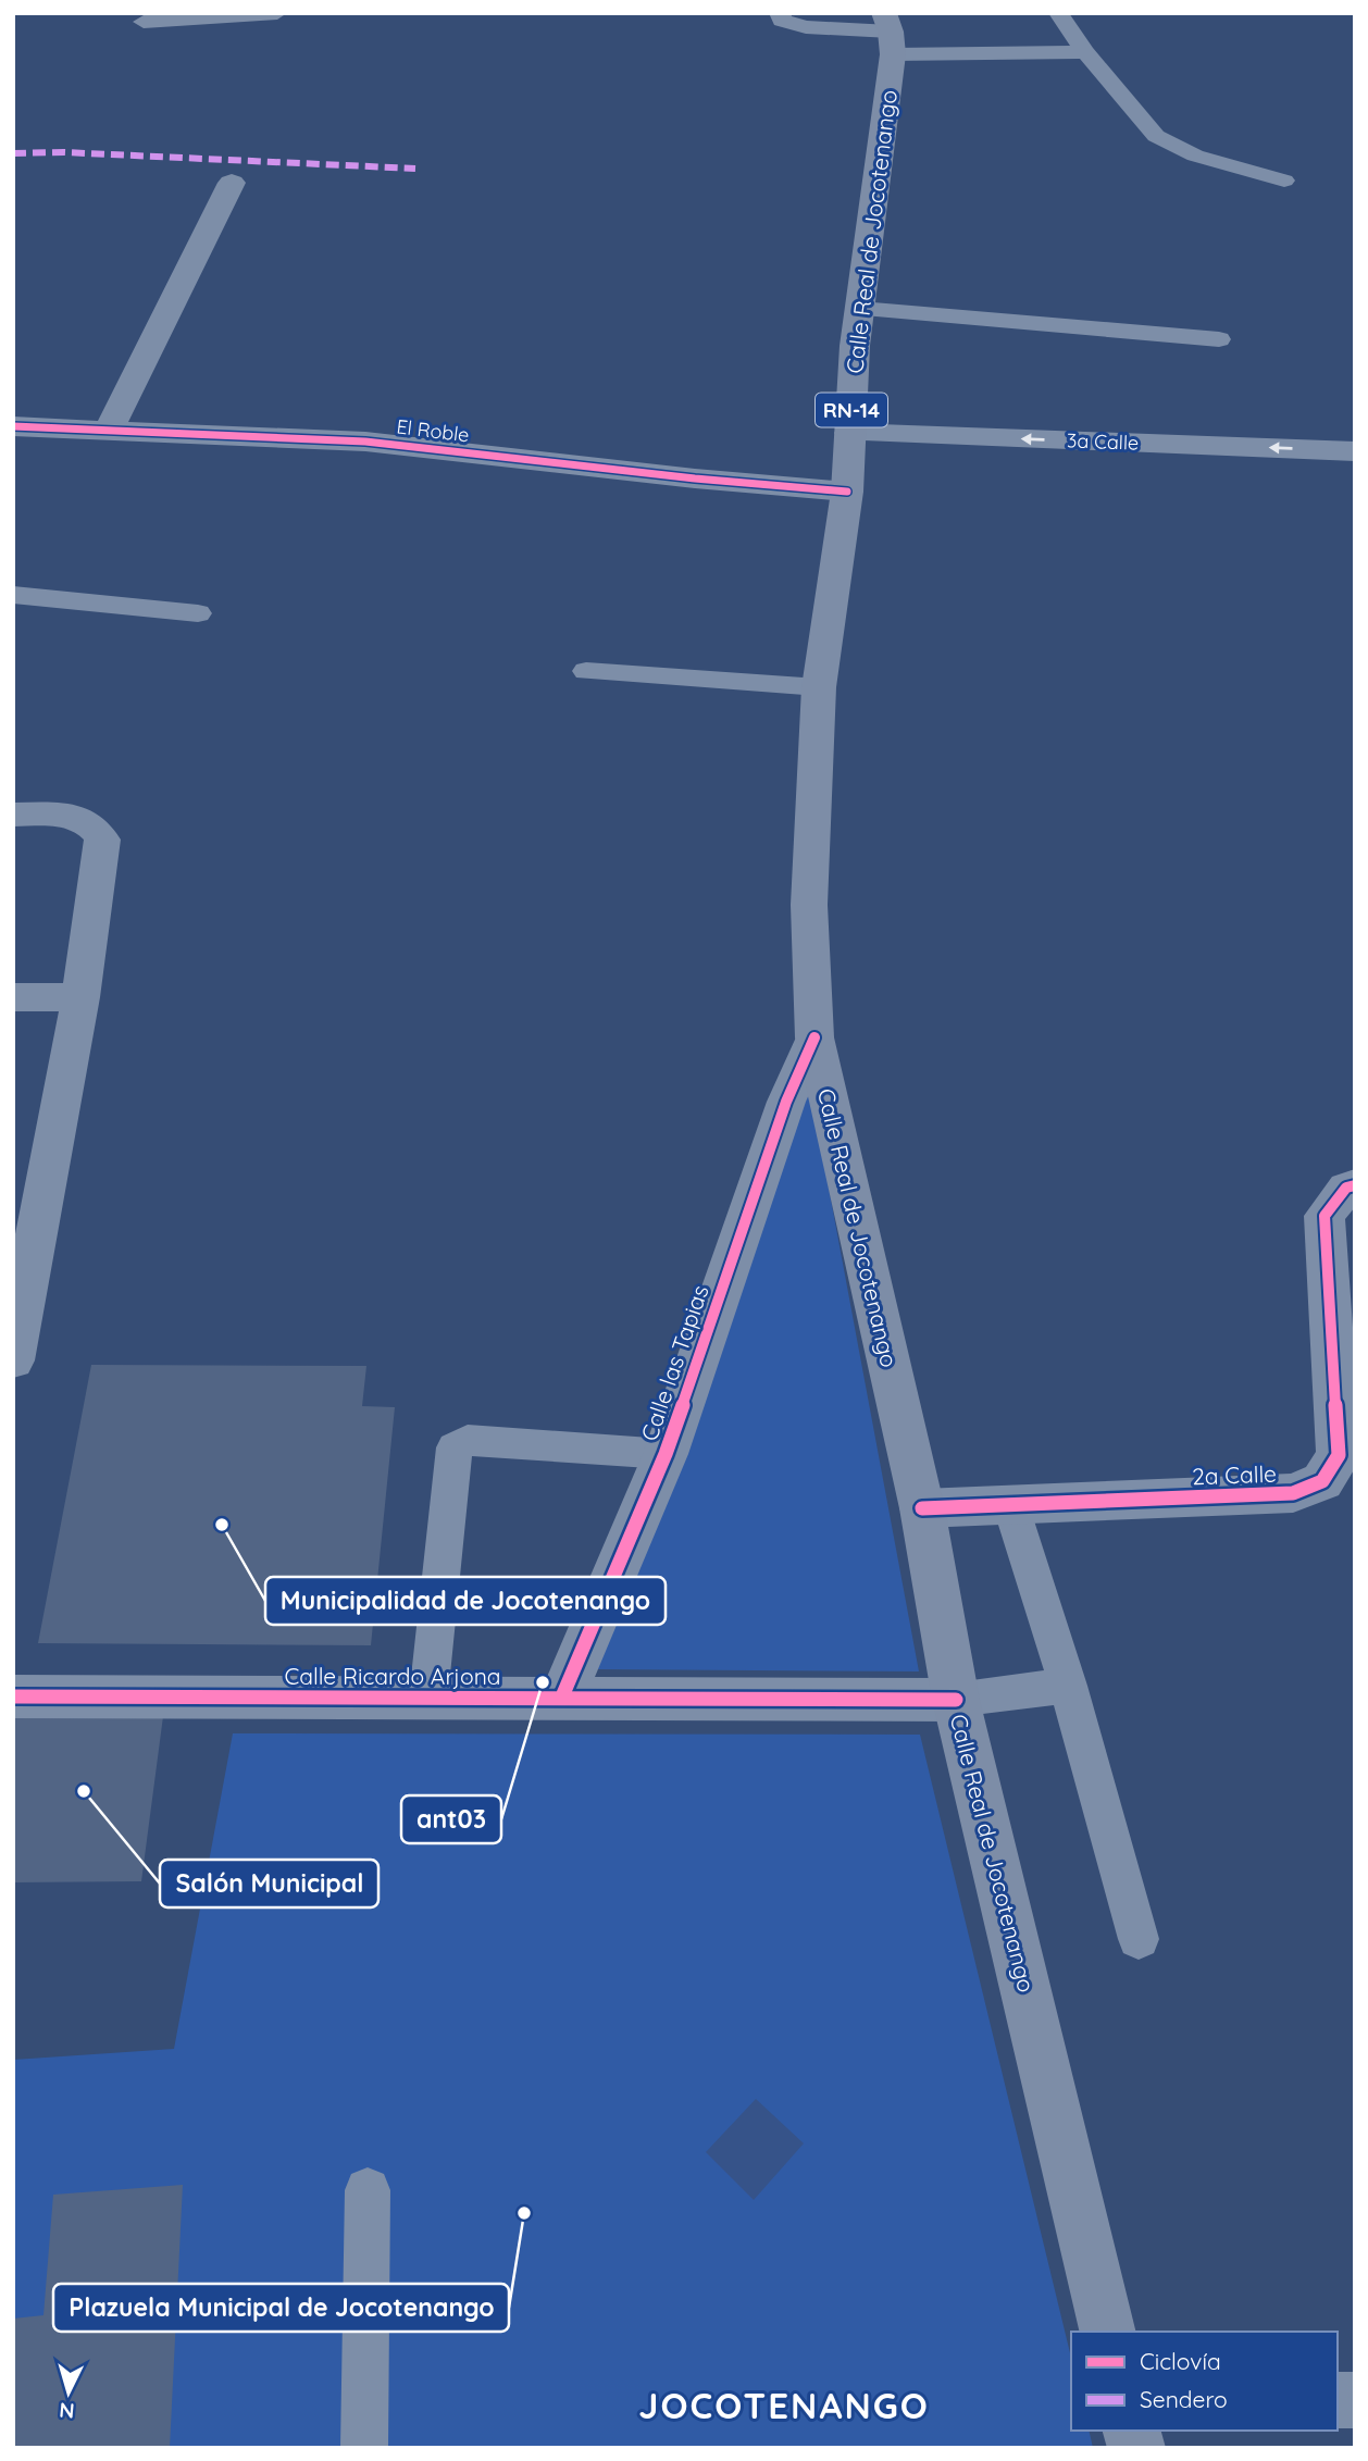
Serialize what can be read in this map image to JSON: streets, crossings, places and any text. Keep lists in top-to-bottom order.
{
  "streets": {
    "main road": ["Calle Real de Jocotenango", "RN-14"],
    "street": [
      "El Roble",
      "3a Calle",
      "Calle las Tapias",
      "2a Calle",
      "Calle Ricardo Arjona"
    ]
  },
  "crossings": [
    ["Calle Real de Jocotenango", "El Roble"],
    ["Calle Real de Jocotenango", "3a Calle"],
    ["Calle Real de Jocotenango", "Calle las Tapias"],
    ["Calle Real de Jocotenango", "2a Calle"],
    ["Calle Real de Jocotenango", "Calle Ricardo Arjona"],
    ["Calle las Tapias", "Calle Ricardo Arjona"]
  ],
  "one_way": ["3a Calle"],
  "districts": ["JOCOTENANGO"],
  "places": [
    "Municipalidad de Jocotenango",
    "ant03",
    "Salón Municipal",
    "Plazuela Municipal de Jocotenango"
  ],
  "legend": ["Ciclovía", "Sendero"],
  "north": "bottom"
}
